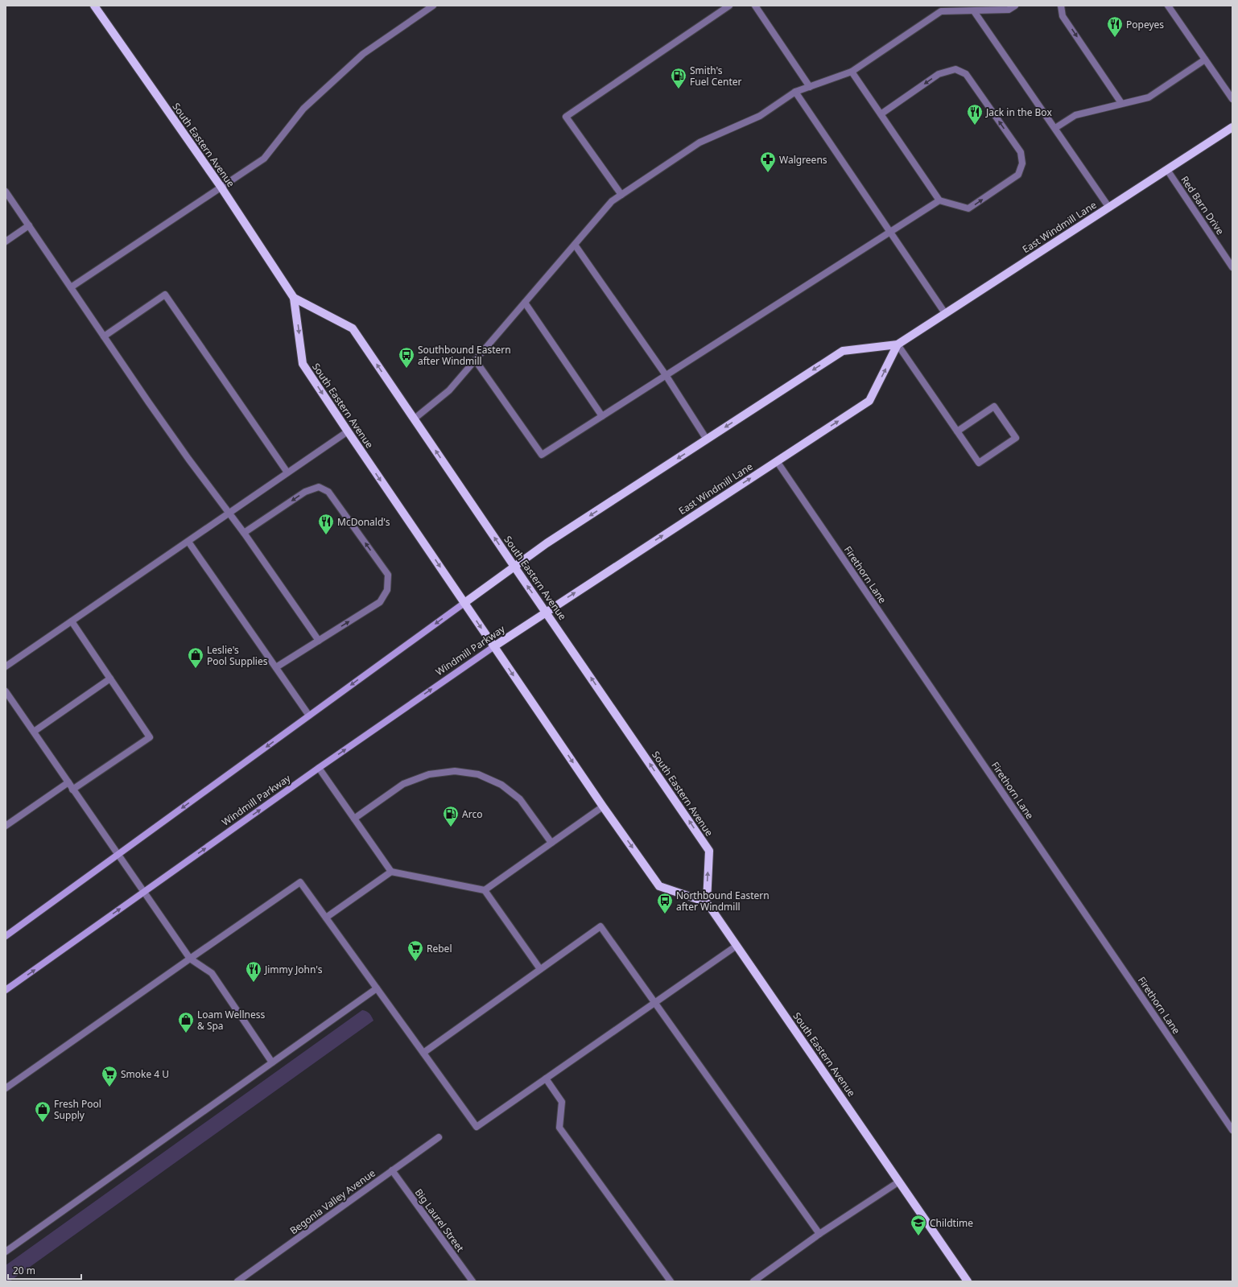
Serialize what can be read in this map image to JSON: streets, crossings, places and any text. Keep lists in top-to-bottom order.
{
  "streets": {
    "main road": ["South Eastern Avenue", "East Windmill Lane", "Windmill Parkway"],
    "street": [
      "Red Barn Drive",
      "Firethorn Lane",
      "Begonia Valley Avenue",
      "Big Laurel Street"
    ]
  },
  "crossings": [
    ["South Eastern Avenue", "East Windmill Lane"],
    ["South Eastern Avenue", "Windmill Parkway"],
    ["Red Barn Drive", "East Windmill Lane"],
    ["East Windmill Lane", "Firethorn Lane"],
    ["East Windmill Lane", "Windmill Parkway"],
    ["Begonia Valley Avenue", "Big Laurel Street"]
  ],
  "places": {
    "restaurant": [
      "Popeyes",
      "Jack in the Box",
      "McDonald's",
      "Jimmy John's"
    ],
    "fuel station": ["Smith's Fuel Center", "Arco"],
    "pharmacy": ["Walgreens"],
    "bus stop": ["Southbound Eastern after Windmill", "Northbound Eastern after Windmill"],
    "shop": ["Leslie's Pool Supplies", "Loam Wellness & Spa", "Fresh Pool Supply"],
    "supermarket": ["Rebel", "Smoke 4 U"],
    "school or university": ["Childtime"]
  },
  "scale_bar": "20 m"
}
